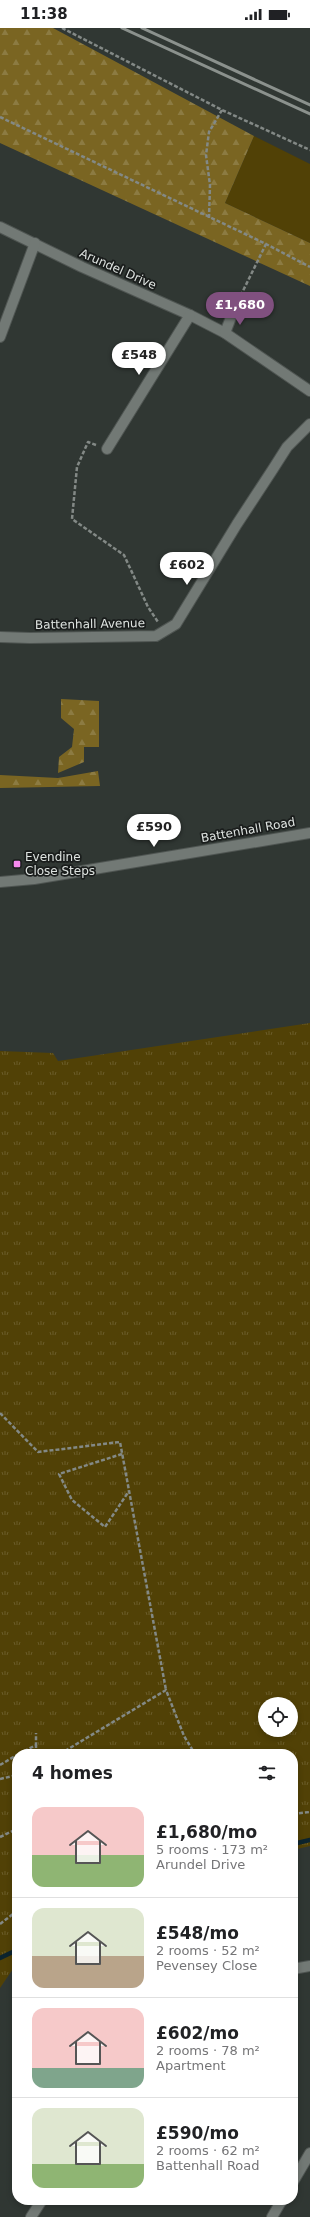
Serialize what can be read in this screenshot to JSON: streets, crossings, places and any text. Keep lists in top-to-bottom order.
{
  "streets": {
    "street": ["Arundel Drive", "Battenhall Avenue", "Battenhall Road"]
  },
  "places": {
    "transit": ["Evendine Close Steps"]
  },
  "page": {
    "status": "11:38",
    "price": [
      "£1,680",
      "£548",
      "£602",
      "£590"
    ],
    "heading": "4 homes",
    "list": [
      {
        "name": "£1,680/mo",
        "note": "5 rooms · 173 m² · Arundel Drive"
      },
      {
        "name": "£548/mo",
        "note": "2 rooms · 52 m² · Pevensey Close"
      },
      {
        "name": "£602/mo",
        "note": "2 rooms · 78 m² · Apartment"
      },
      {
        "name": "£590/mo",
        "note": "2 rooms · 62 m² · Battenhall Road"
      }
    ]
  }
}
